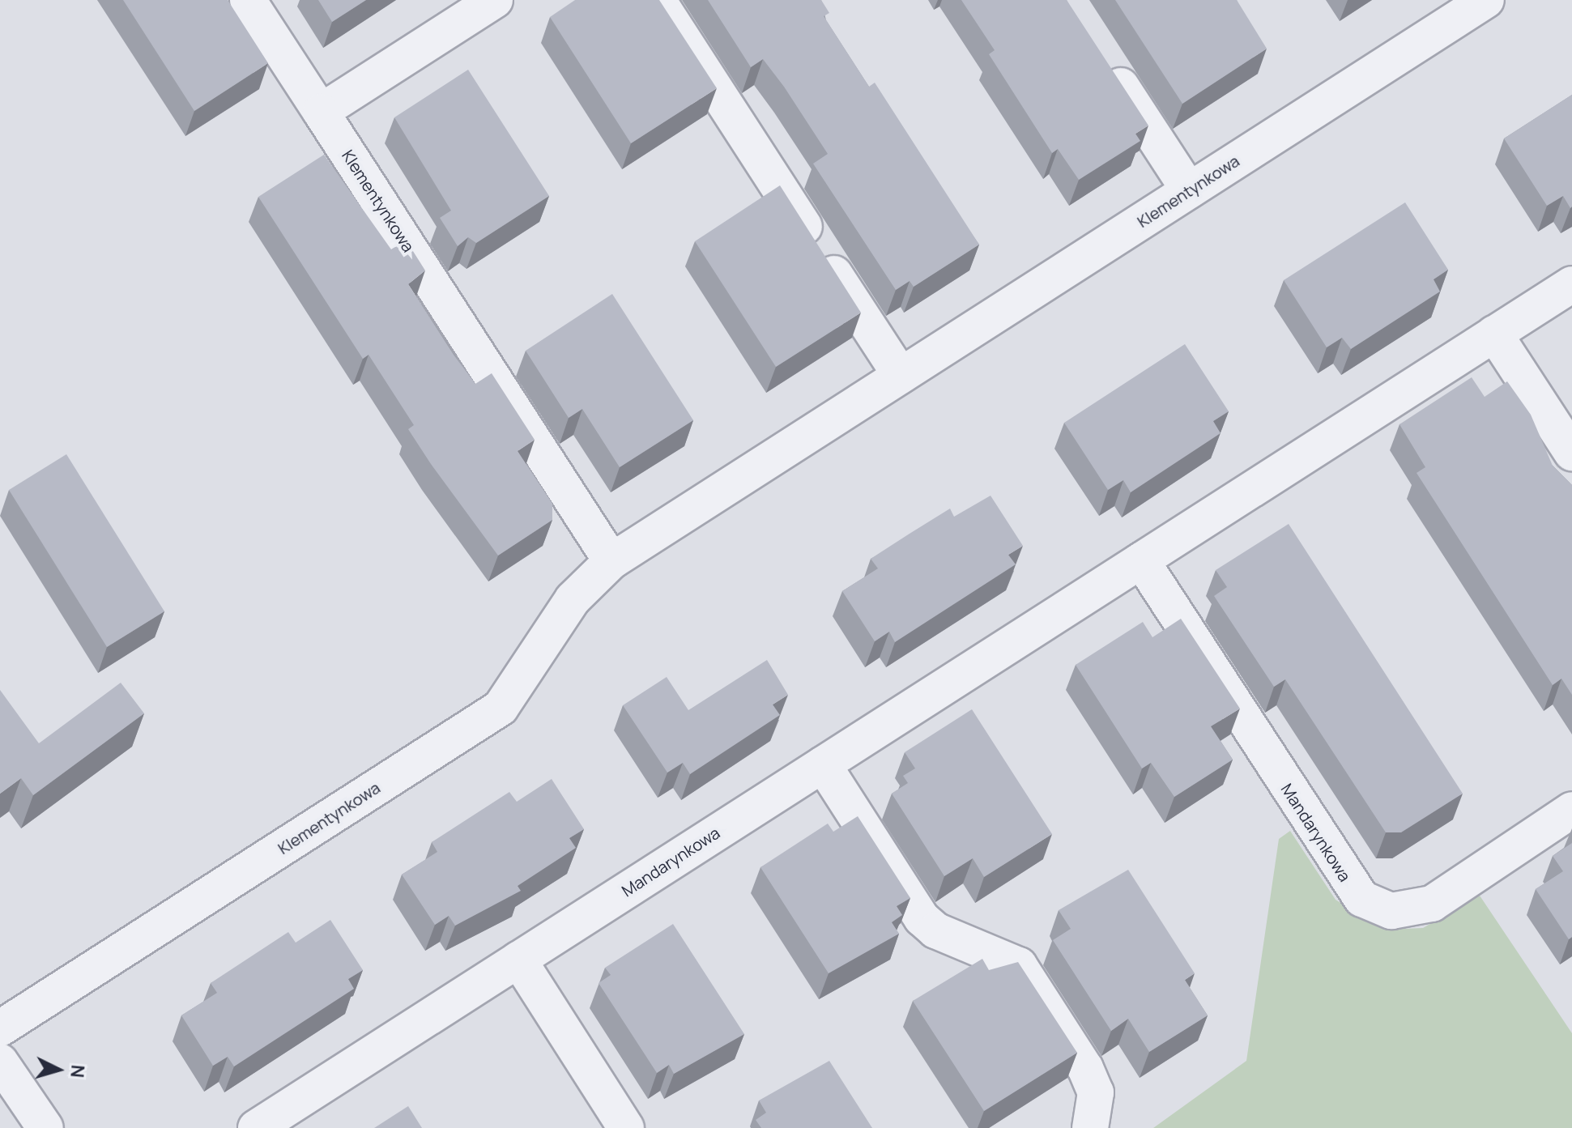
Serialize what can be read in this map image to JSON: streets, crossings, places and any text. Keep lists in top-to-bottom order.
{
  "streets": {
    "street": ["Klementynkowa", "Mandarynkowa"]
  },
  "north": "right"
}
